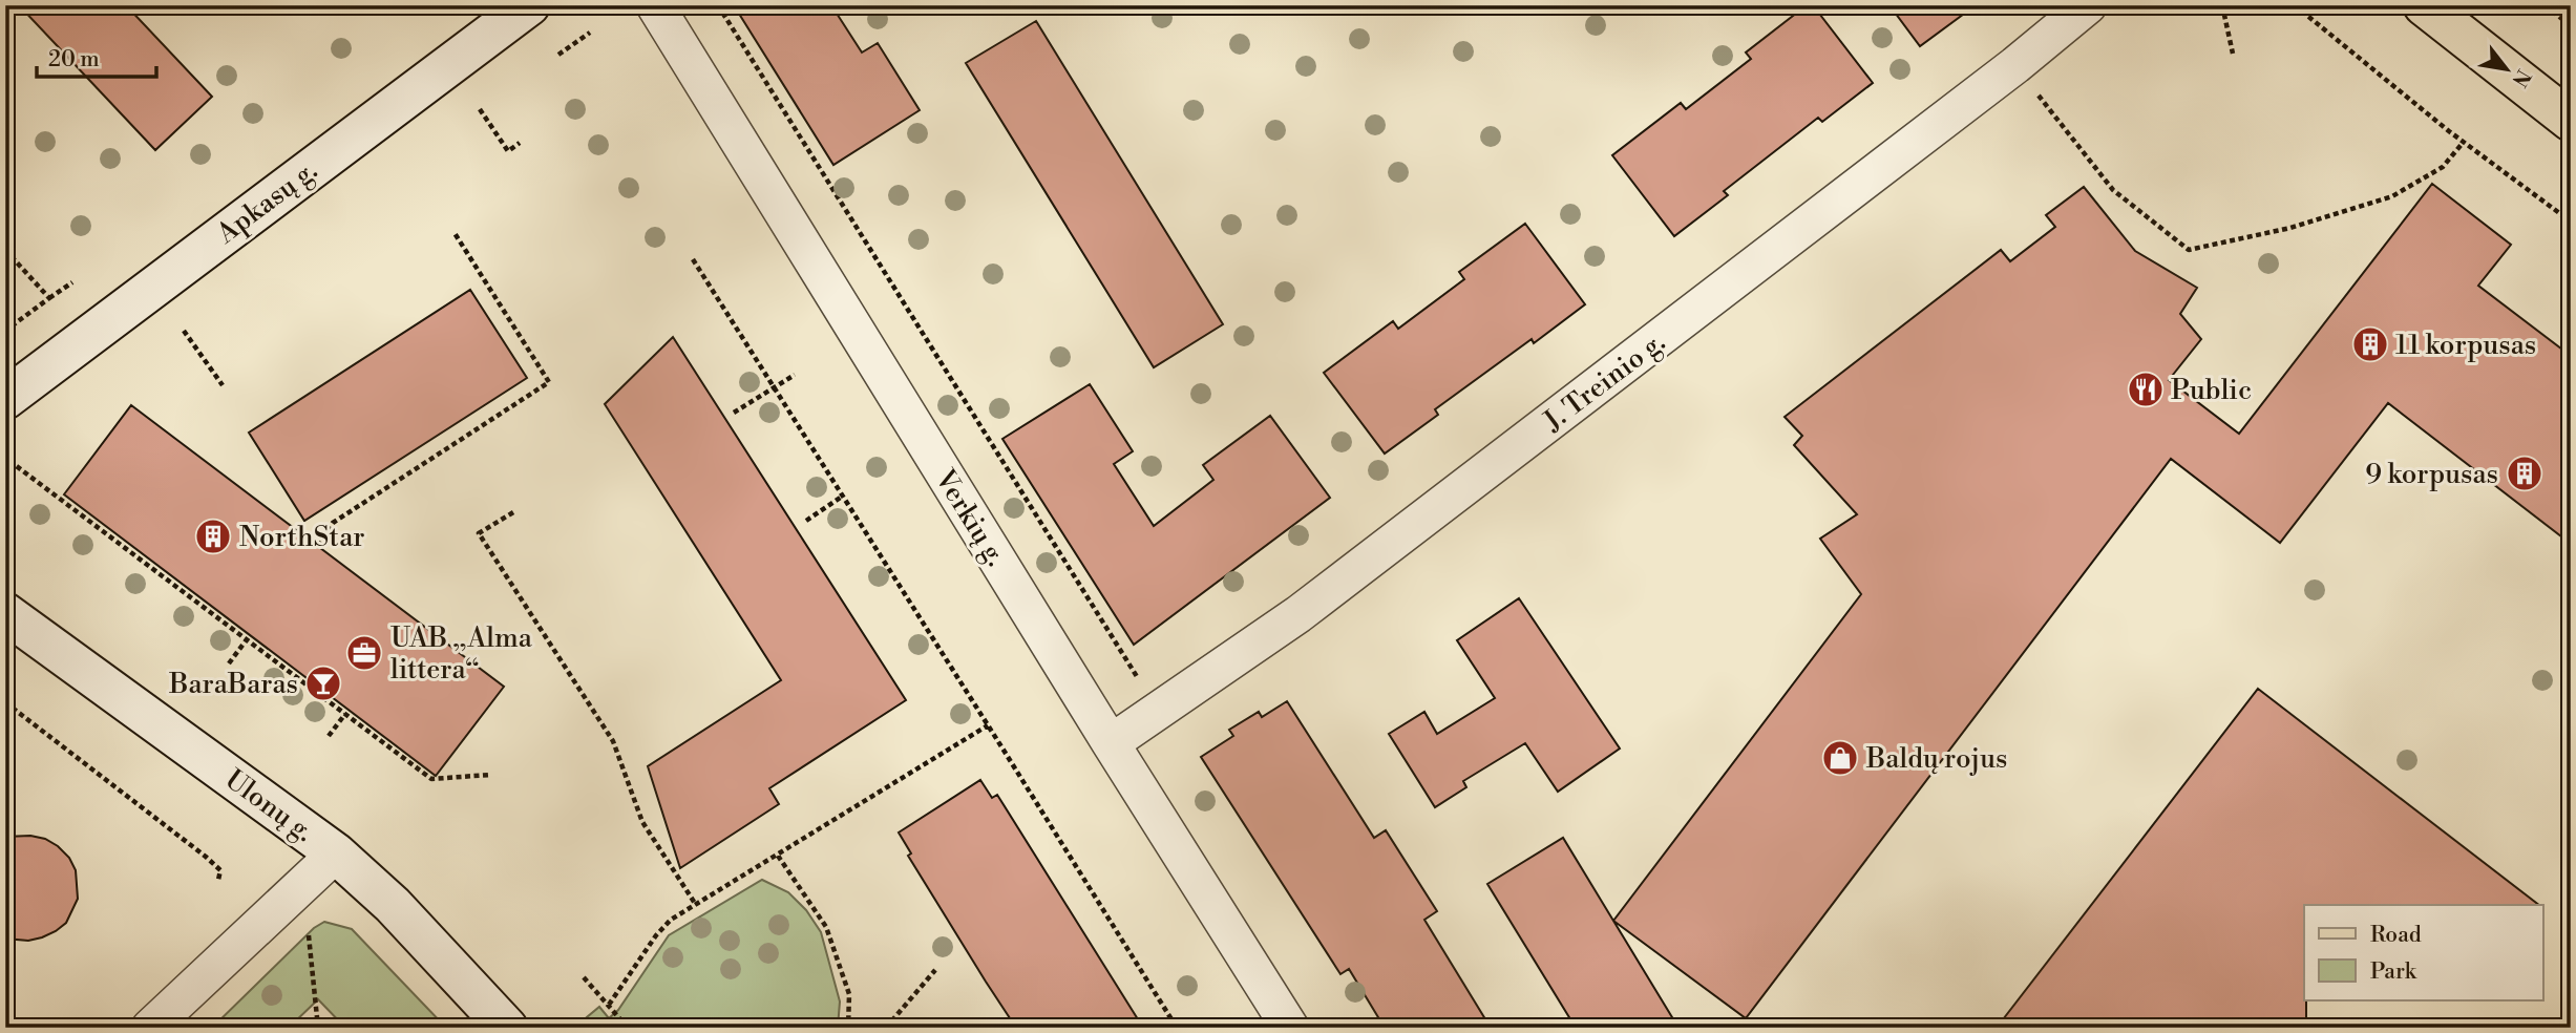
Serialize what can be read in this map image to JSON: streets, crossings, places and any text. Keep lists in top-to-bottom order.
{
  "streets": {
    "main road": ["Apkasų g.", "Ulonų g."],
    "street": ["J. Treinio g.", "Verkių g."]
  },
  "crossings": [
    ["J. Treinio g.", "Verkių g."]
  ],
  "places": {
    "building": ["11 korpusas", "9 korpusas", "NorthStar"],
    "restaurant": ["Public"],
    "office": ["UAB „Alma littera“"],
    "bar": ["BaraBaras"],
    "shop": ["Baldų rojus"]
  },
  "legend": ["Road", "Park"],
  "scale_bar": "20 m",
  "north": "bottom right"
}
